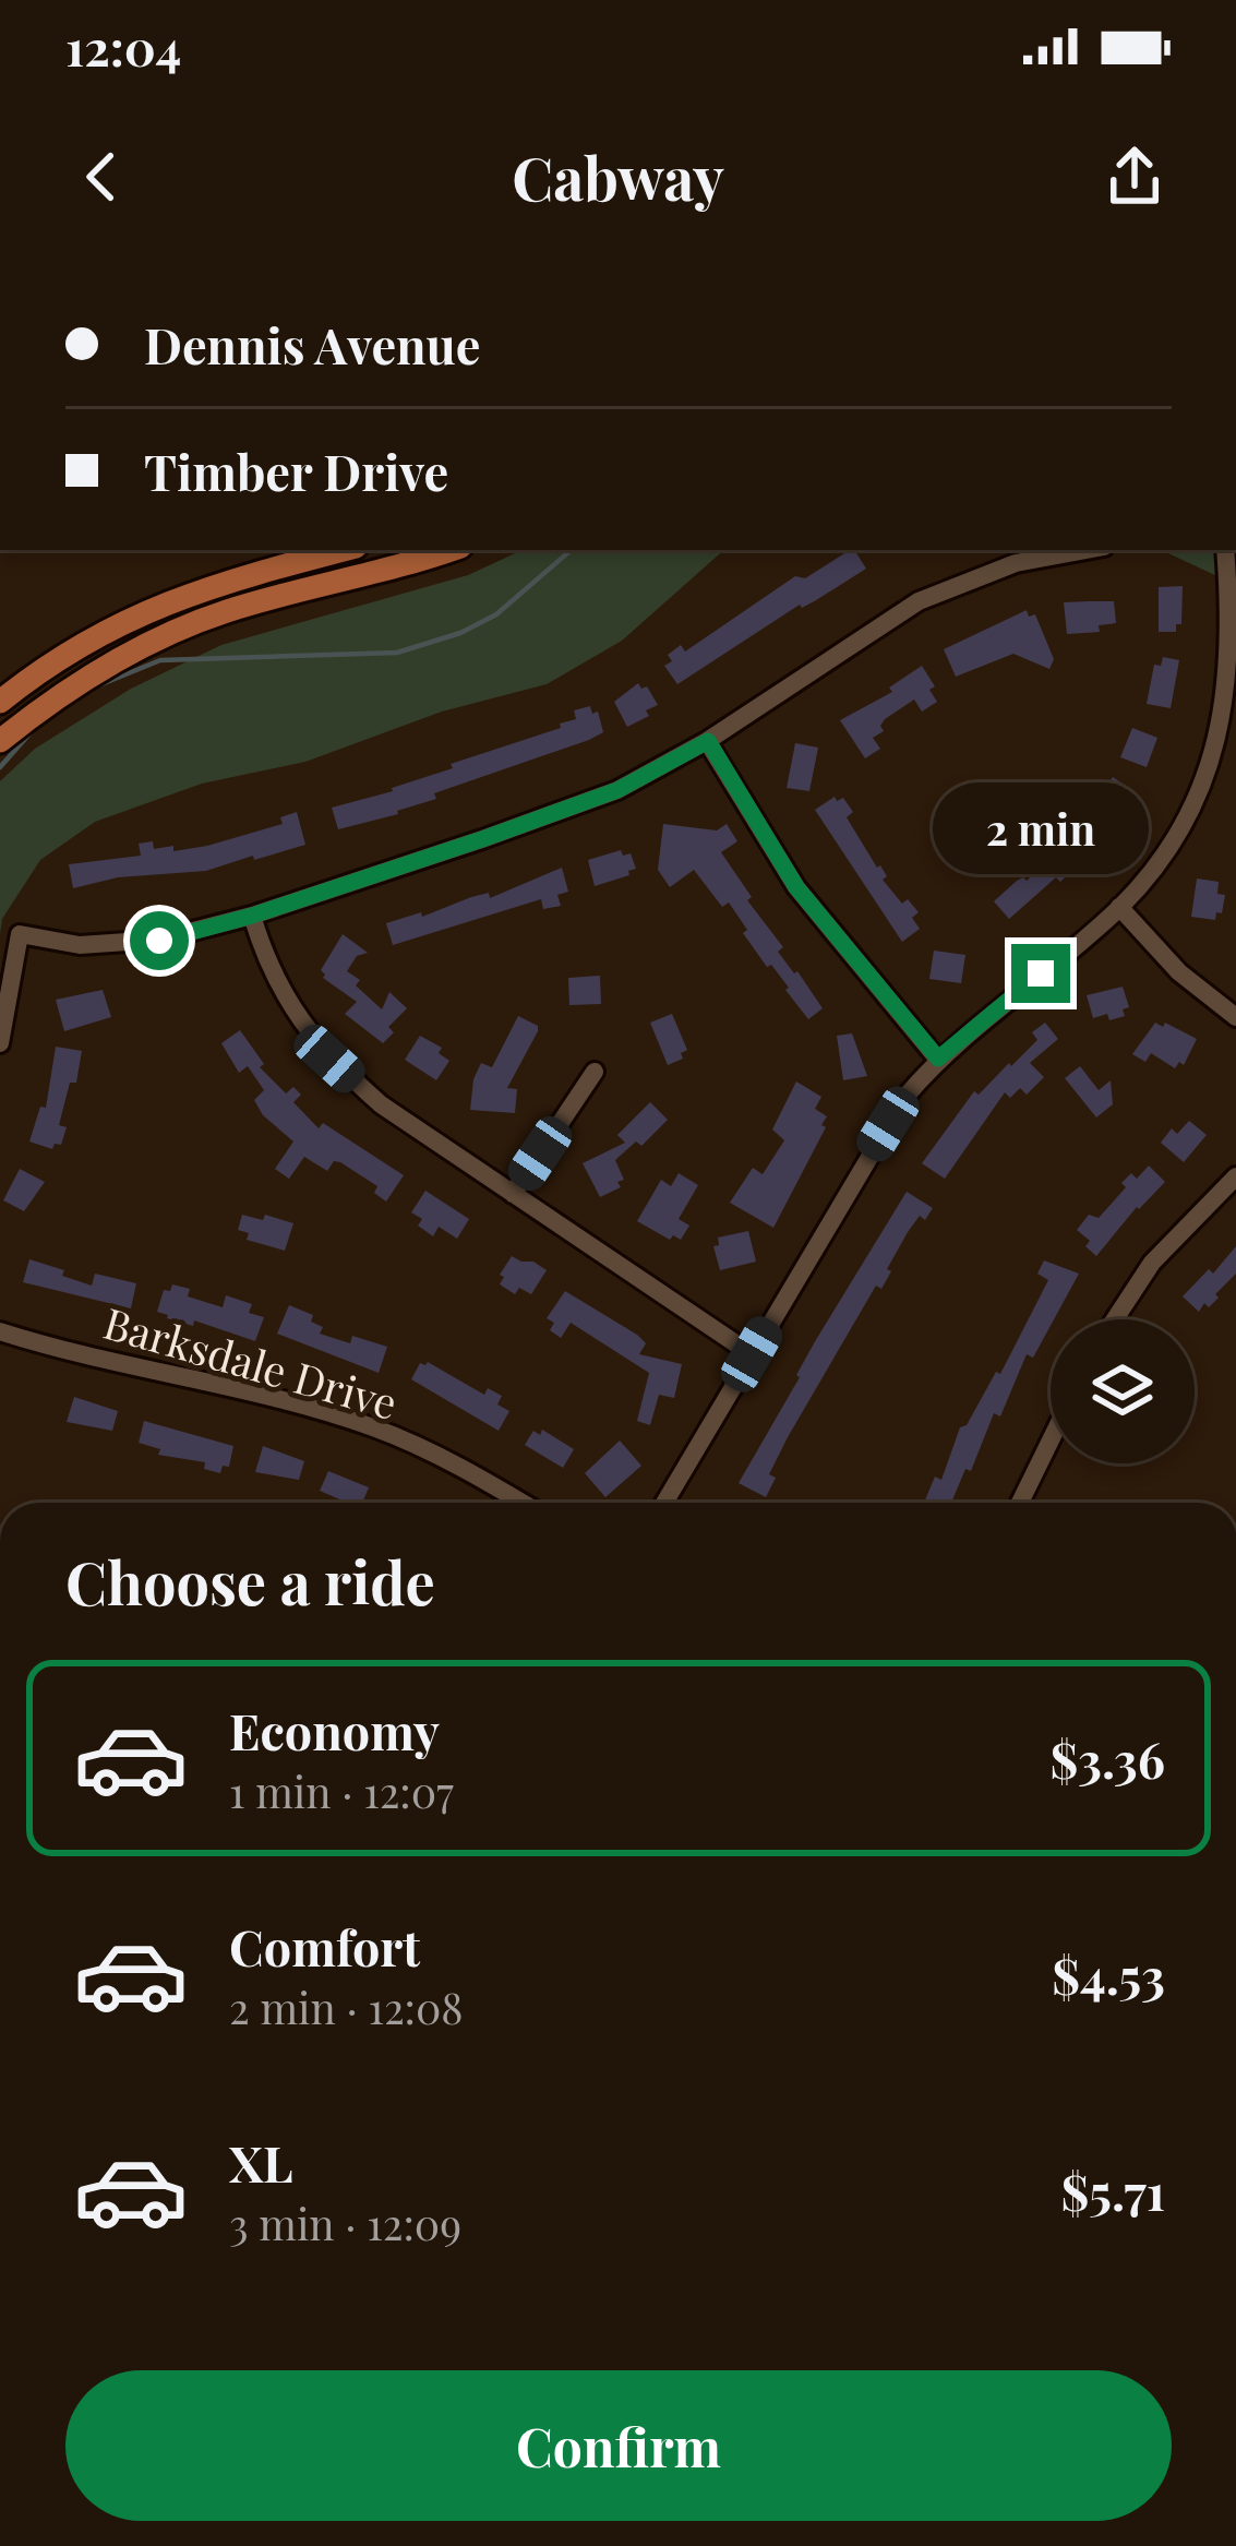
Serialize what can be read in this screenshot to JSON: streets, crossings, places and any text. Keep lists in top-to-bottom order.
{
  "streets": {
    "street": ["Barksdale Drive"]
  },
  "page": {
    "status": "12:04",
    "header": "Cabway",
    "banner": ["Dennis Avenue", "Timber Drive"],
    "bubble": "2 min",
    "heading": "Choose a ride",
    "list": [
      {
        "name": "Economy",
        "note": "1 min · 12:07",
        "value": "$3.36"
      },
      {
        "name": "Comfort",
        "note": "2 min · 12:08",
        "value": "$4.53"
      },
      {
        "name": "XL",
        "note": "3 min · 12:09",
        "value": "$5.71"
      }
    ],
    "buttons": "Confirm"
  }
}
